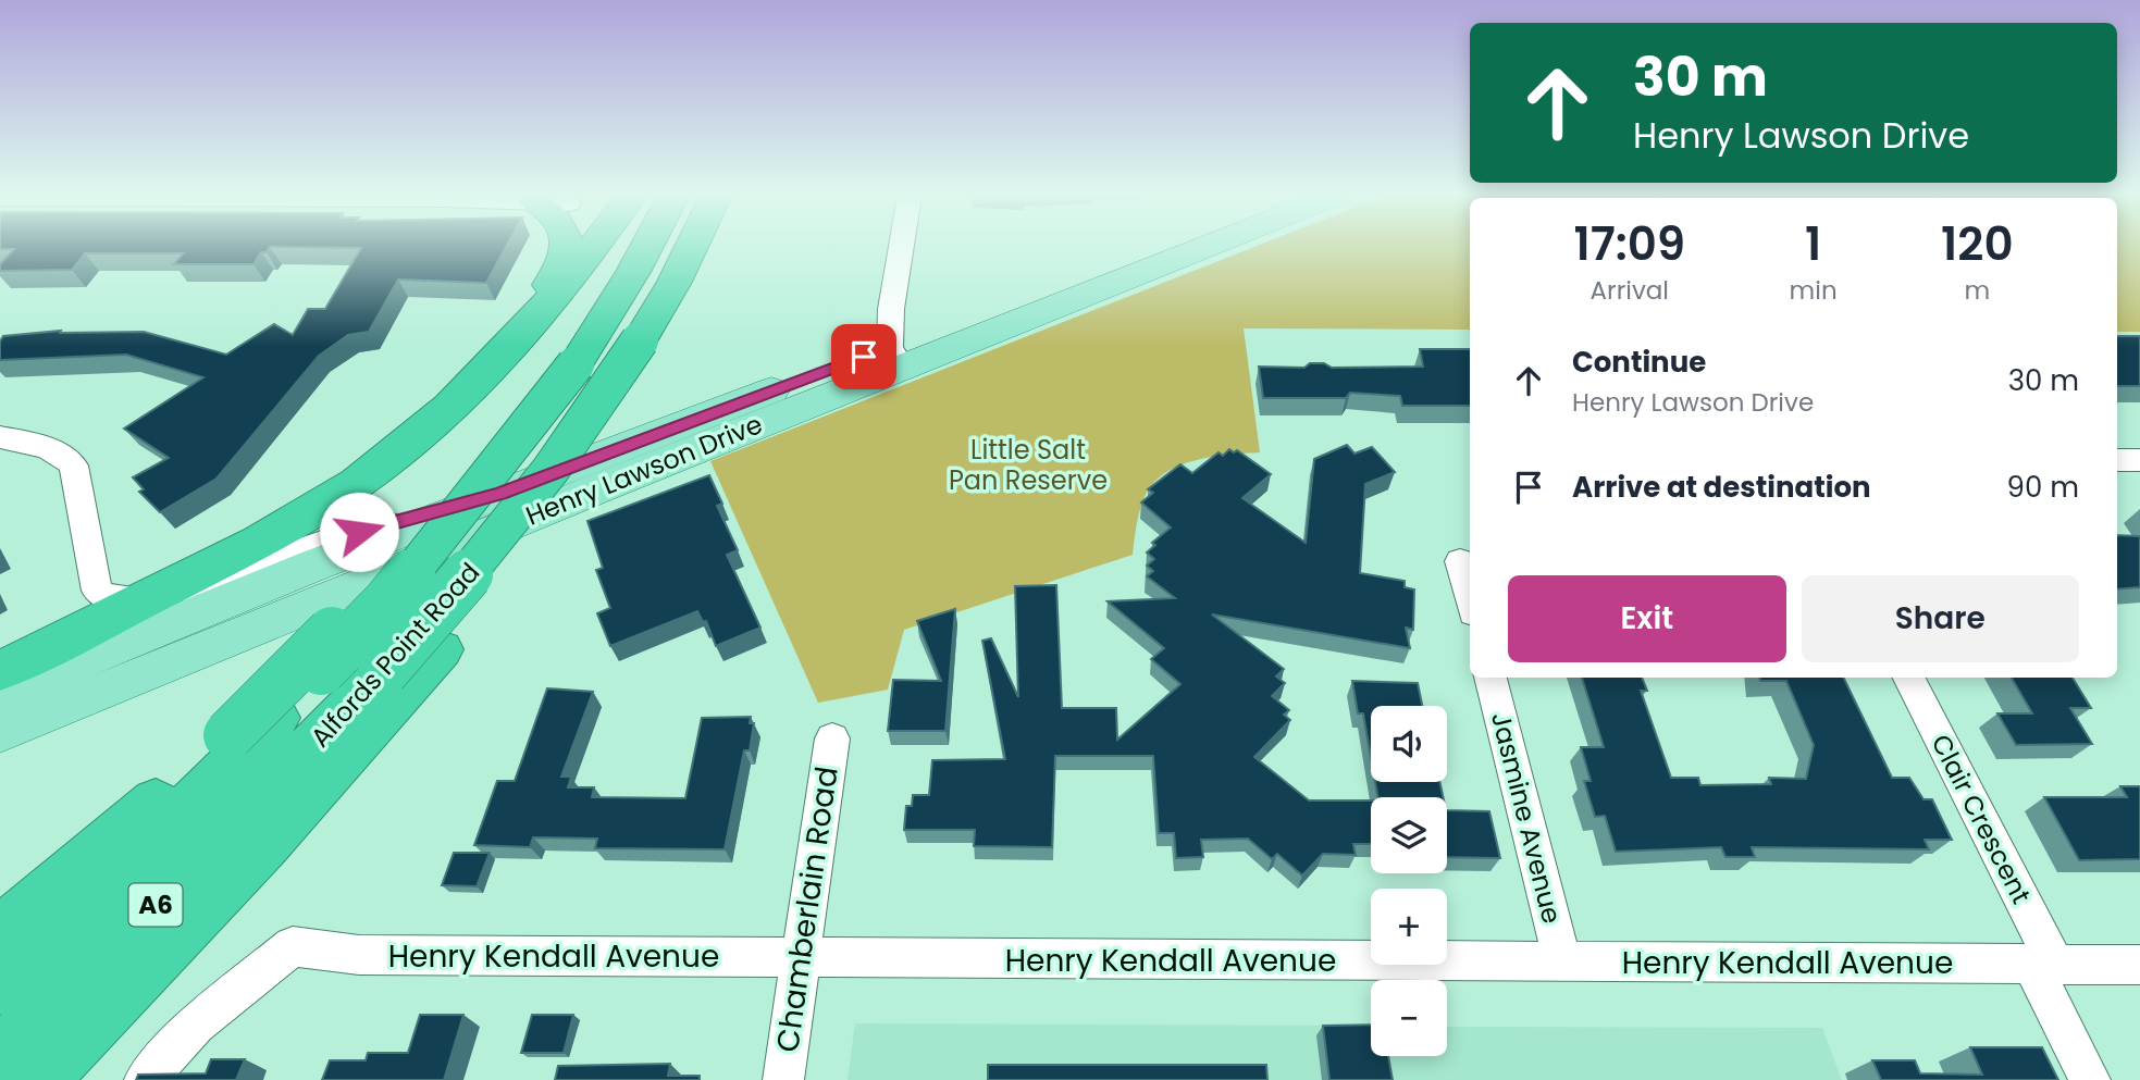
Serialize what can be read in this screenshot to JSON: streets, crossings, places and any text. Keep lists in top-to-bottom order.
{
  "streets": {
    "highway": ["Alfords Point Road", "A6"],
    "main road": ["Henry Lawson Drive"],
    "street": [
      "Jasmine Avenue",
      "Clair Crescent",
      "Chamberlain Road",
      "Henry Kendall Avenue"
    ]
  },
  "crossings": [
    ["Alfords Point Road", "A6"],
    ["Jasmine Avenue", "Henry Kendall Avenue"],
    ["Clair Crescent", "Henry Kendall Avenue"],
    ["Chamberlain Road", "Henry Kendall Avenue"]
  ],
  "parks": ["Little Salt Pan Reserve"],
  "page": {
    "turn": ["30 m", "Henry Lawson Drive"],
    "eta": [
      "17:09",
      "Arrival",
      "1",
      "min",
      "120",
      "m"
    ],
    "list": [
      {
        "name": "Continue",
        "note": "Henry Lawson Drive",
        "value": "30 m"
      },
      {
        "name": "Arrive at destination",
        "value": "90 m"
      }
    ],
    "buttons": ["Exit", "Share"],
    "map_buttons": ["+", "−"]
  }
}
